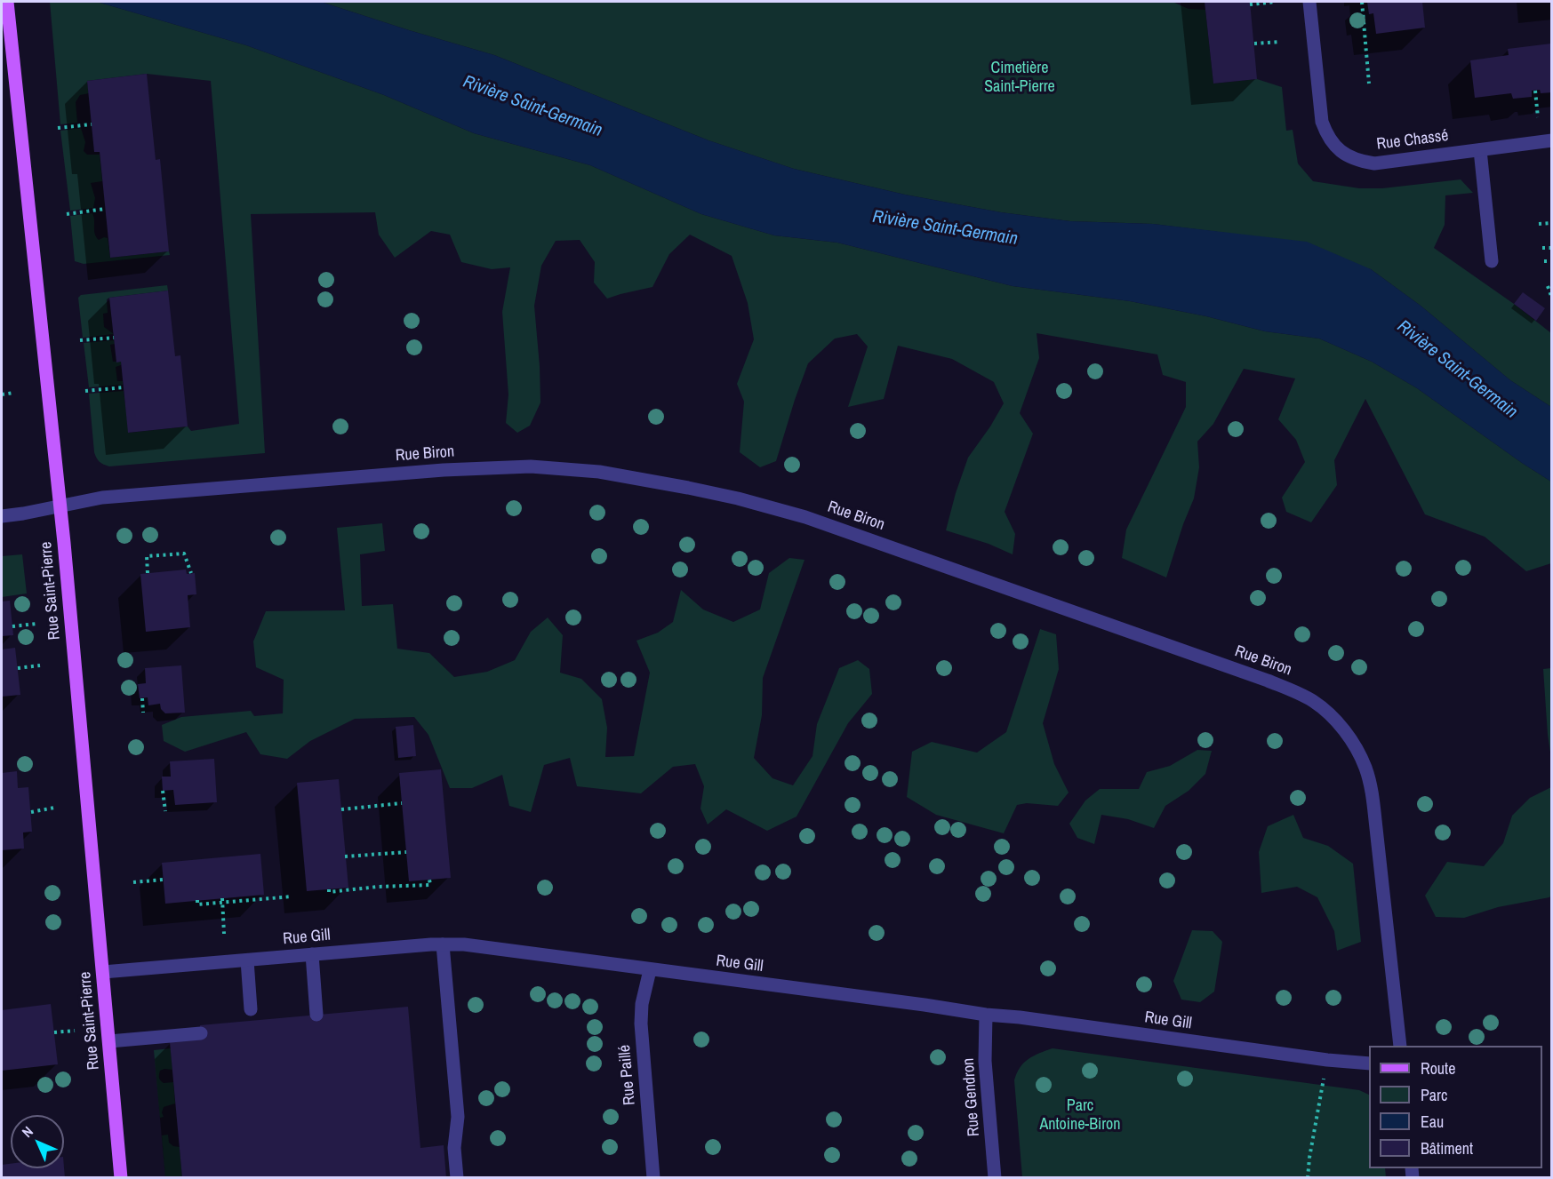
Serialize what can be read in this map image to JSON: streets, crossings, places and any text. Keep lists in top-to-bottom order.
{
  "streets": {
    "main road": ["Rue Saint-Pierre"],
    "street": [
      "Rue Chassé",
      "Rue Biron",
      "Rue Gill",
      "Rue Paillé",
      "Rue Gendron"
    ]
  },
  "crossings": [
    ["Rue Biron", "Rue Saint-Pierre"],
    ["Rue Saint-Pierre", "Rue Gill"],
    ["Rue Gill", "Rue Paillé"],
    ["Rue Gill", "Rue Gendron"]
  ],
  "water": ["Rivière Saint-Germain"],
  "parks": ["Cimetière Saint-Pierre", "Parc Antoine-Biron"],
  "legend": [
    "Route",
    "Parc",
    "Eau",
    "Bâtiment"
  ],
  "north": "top left"
}
